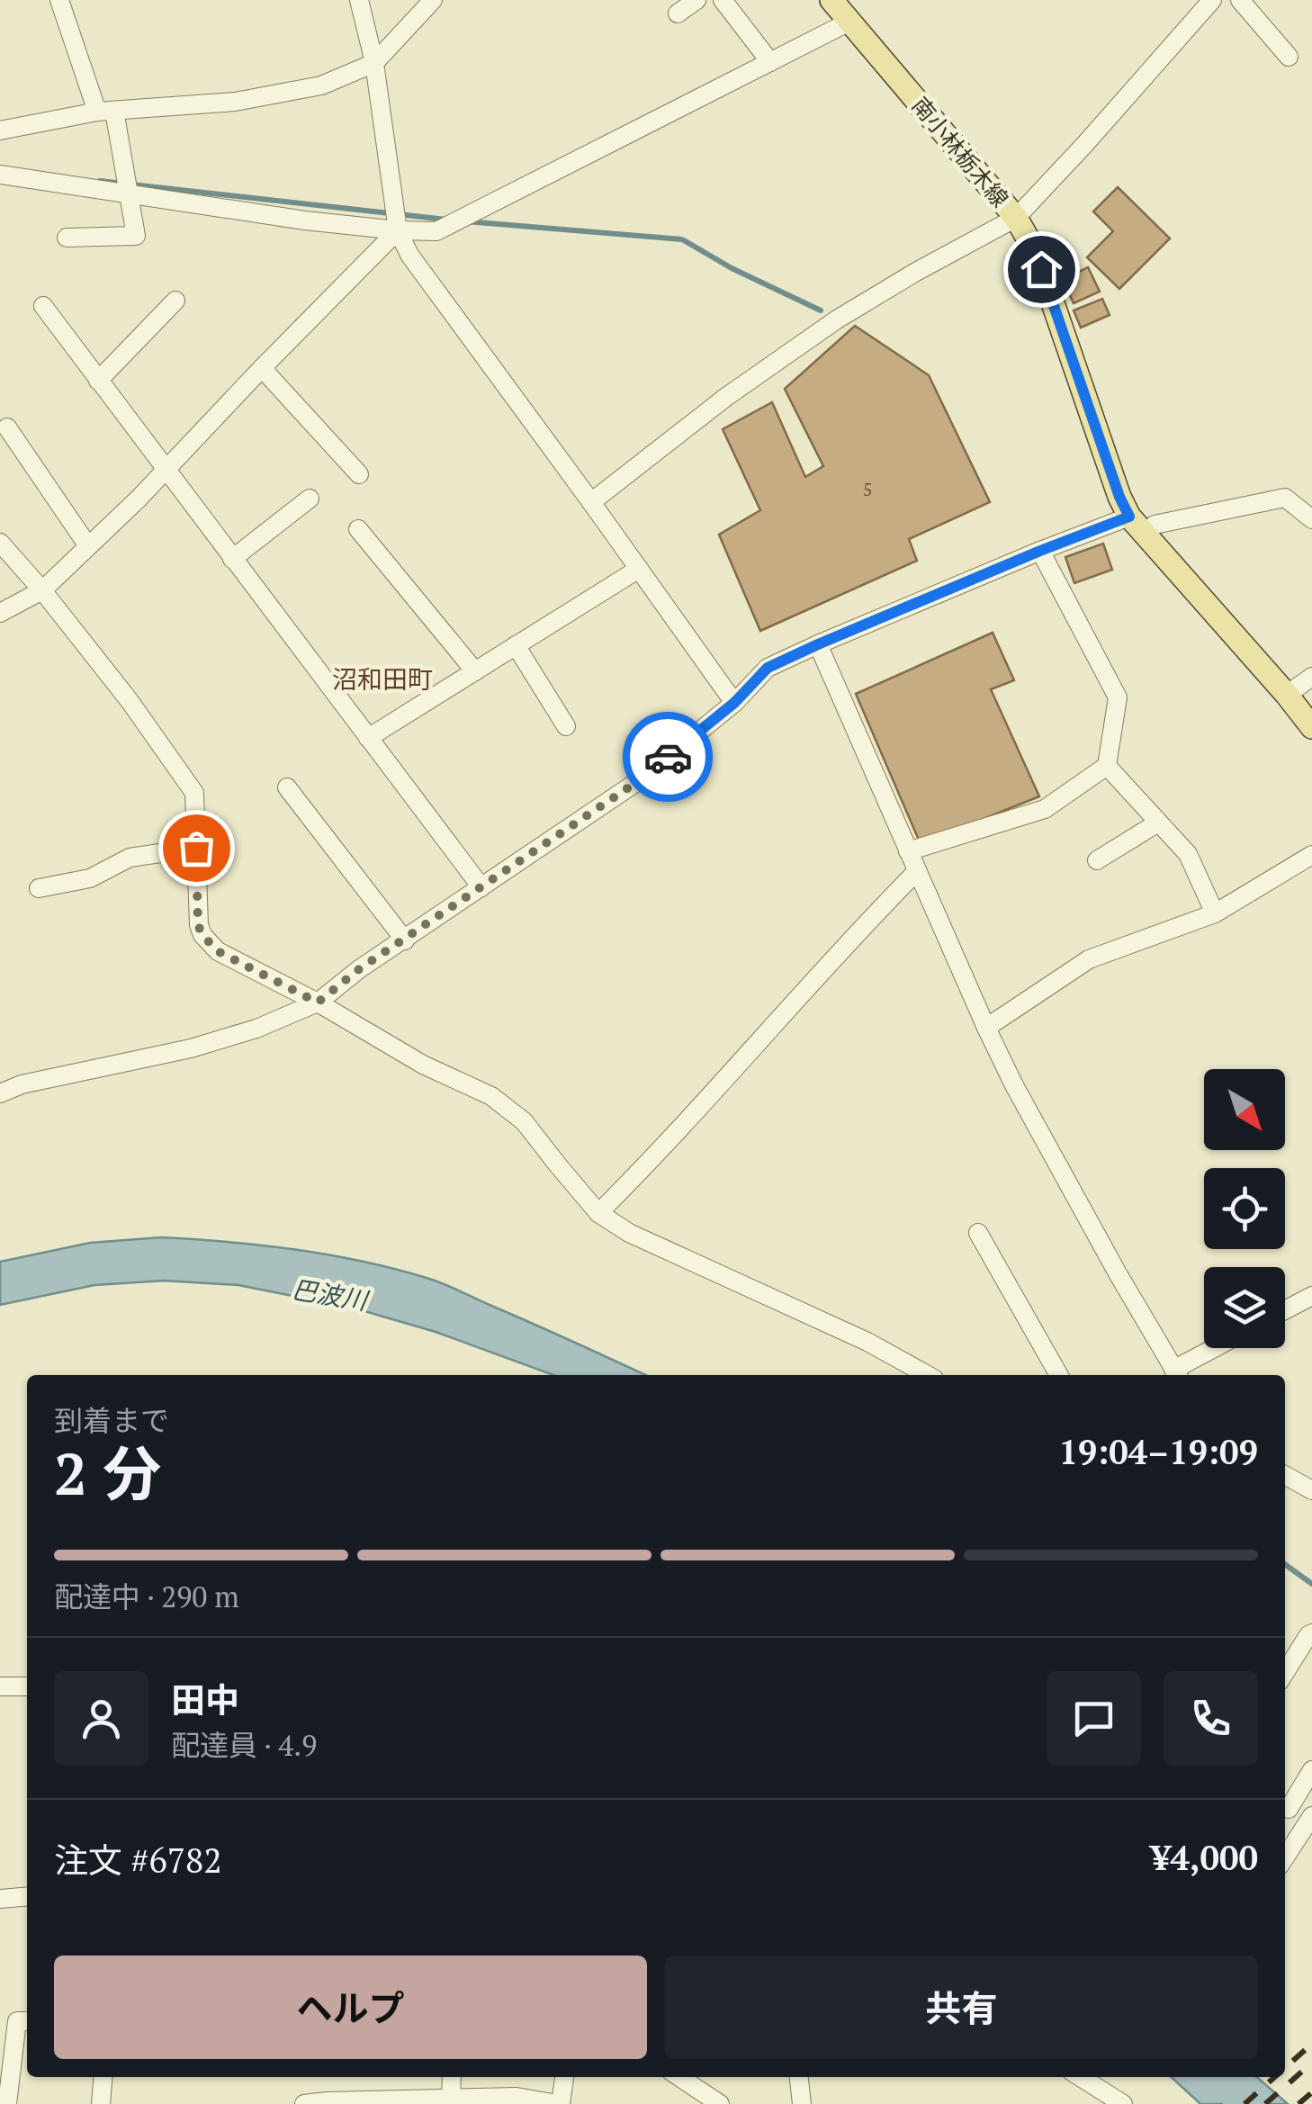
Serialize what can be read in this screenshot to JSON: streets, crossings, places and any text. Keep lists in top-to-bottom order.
{
  "streets": {
    "main road": ["南小林栃木線"]
  },
  "districts": ["沼和田町"],
  "water": ["巴波川"],
  "house_numbers": ["5"],
  "north": "bottom right",
  "page": {
    "heading": ["2 分", "到着まで", "19:04–19:09"],
    "panel": [
      "田中",
      "配達員 · 4.9",
      "注文 #6782",
      "¥4,000"
    ],
    "bar": "配達中 · 290 m",
    "buttons": ["ヘルプ", "共有"]
  }
}
